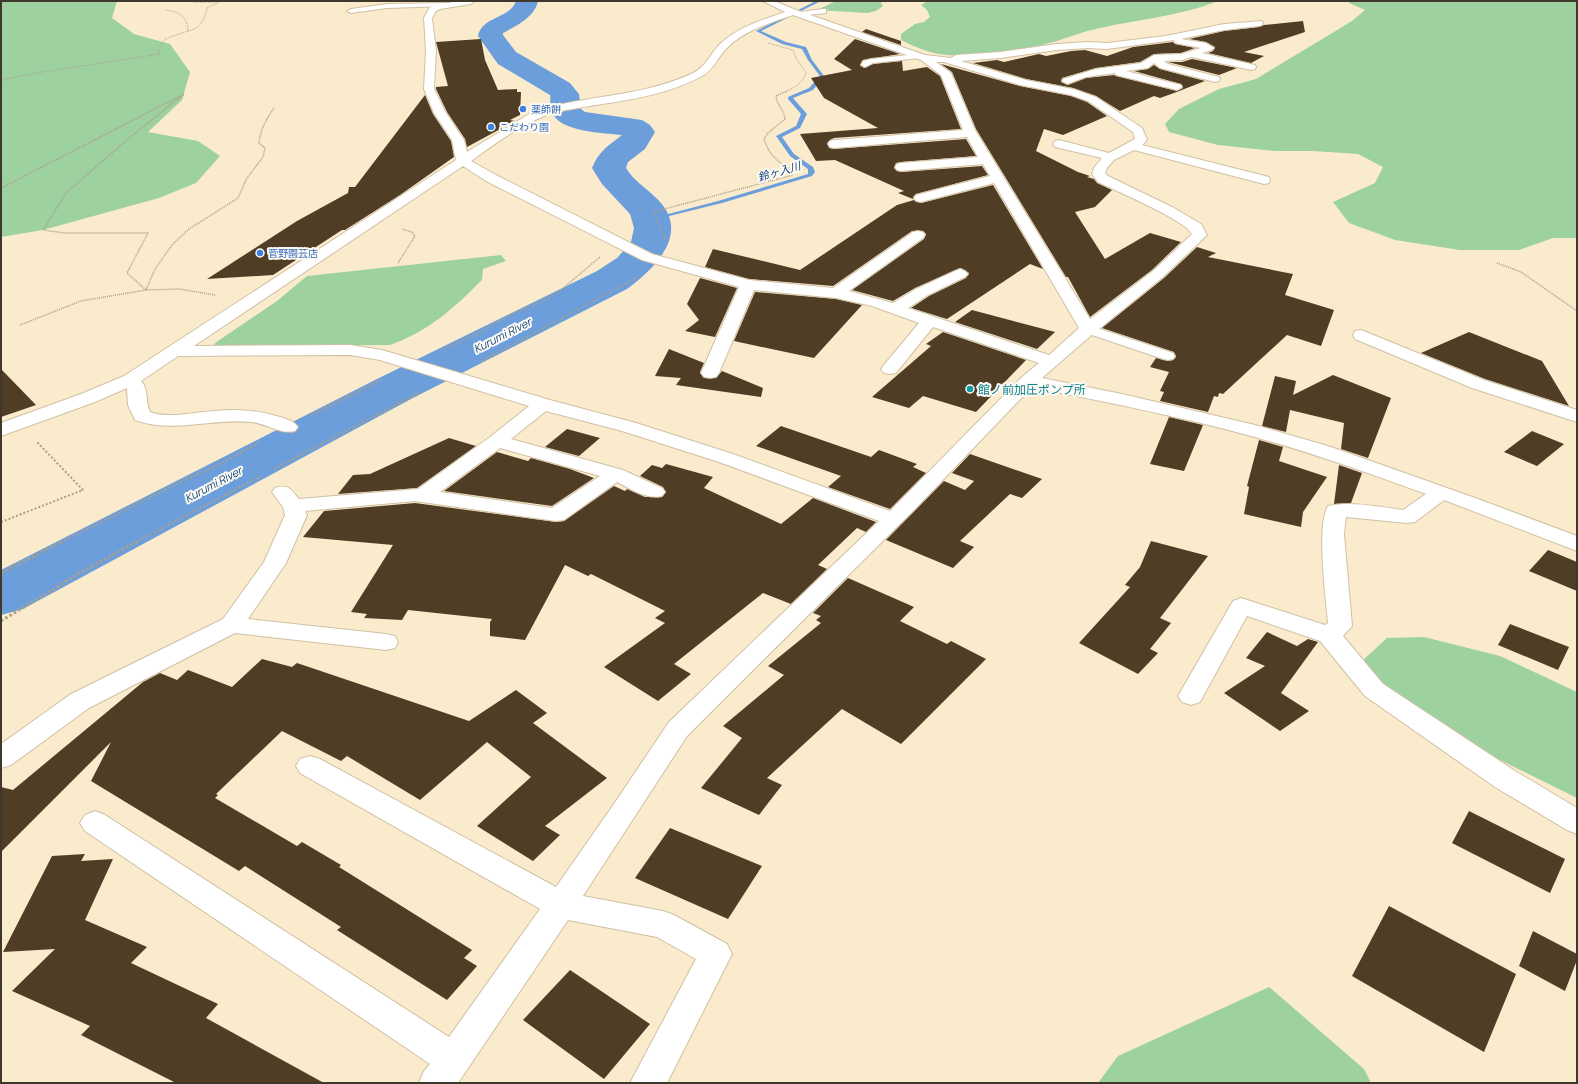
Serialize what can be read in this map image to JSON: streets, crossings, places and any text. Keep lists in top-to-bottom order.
{
  "water": ["鈴ヶ入川", "Kurumi River"],
  "places": [
    "薬師餅",
    "こだわり園",
    "菅野園芸店",
    "館ノ前加圧ポンプ所"
  ]
}
